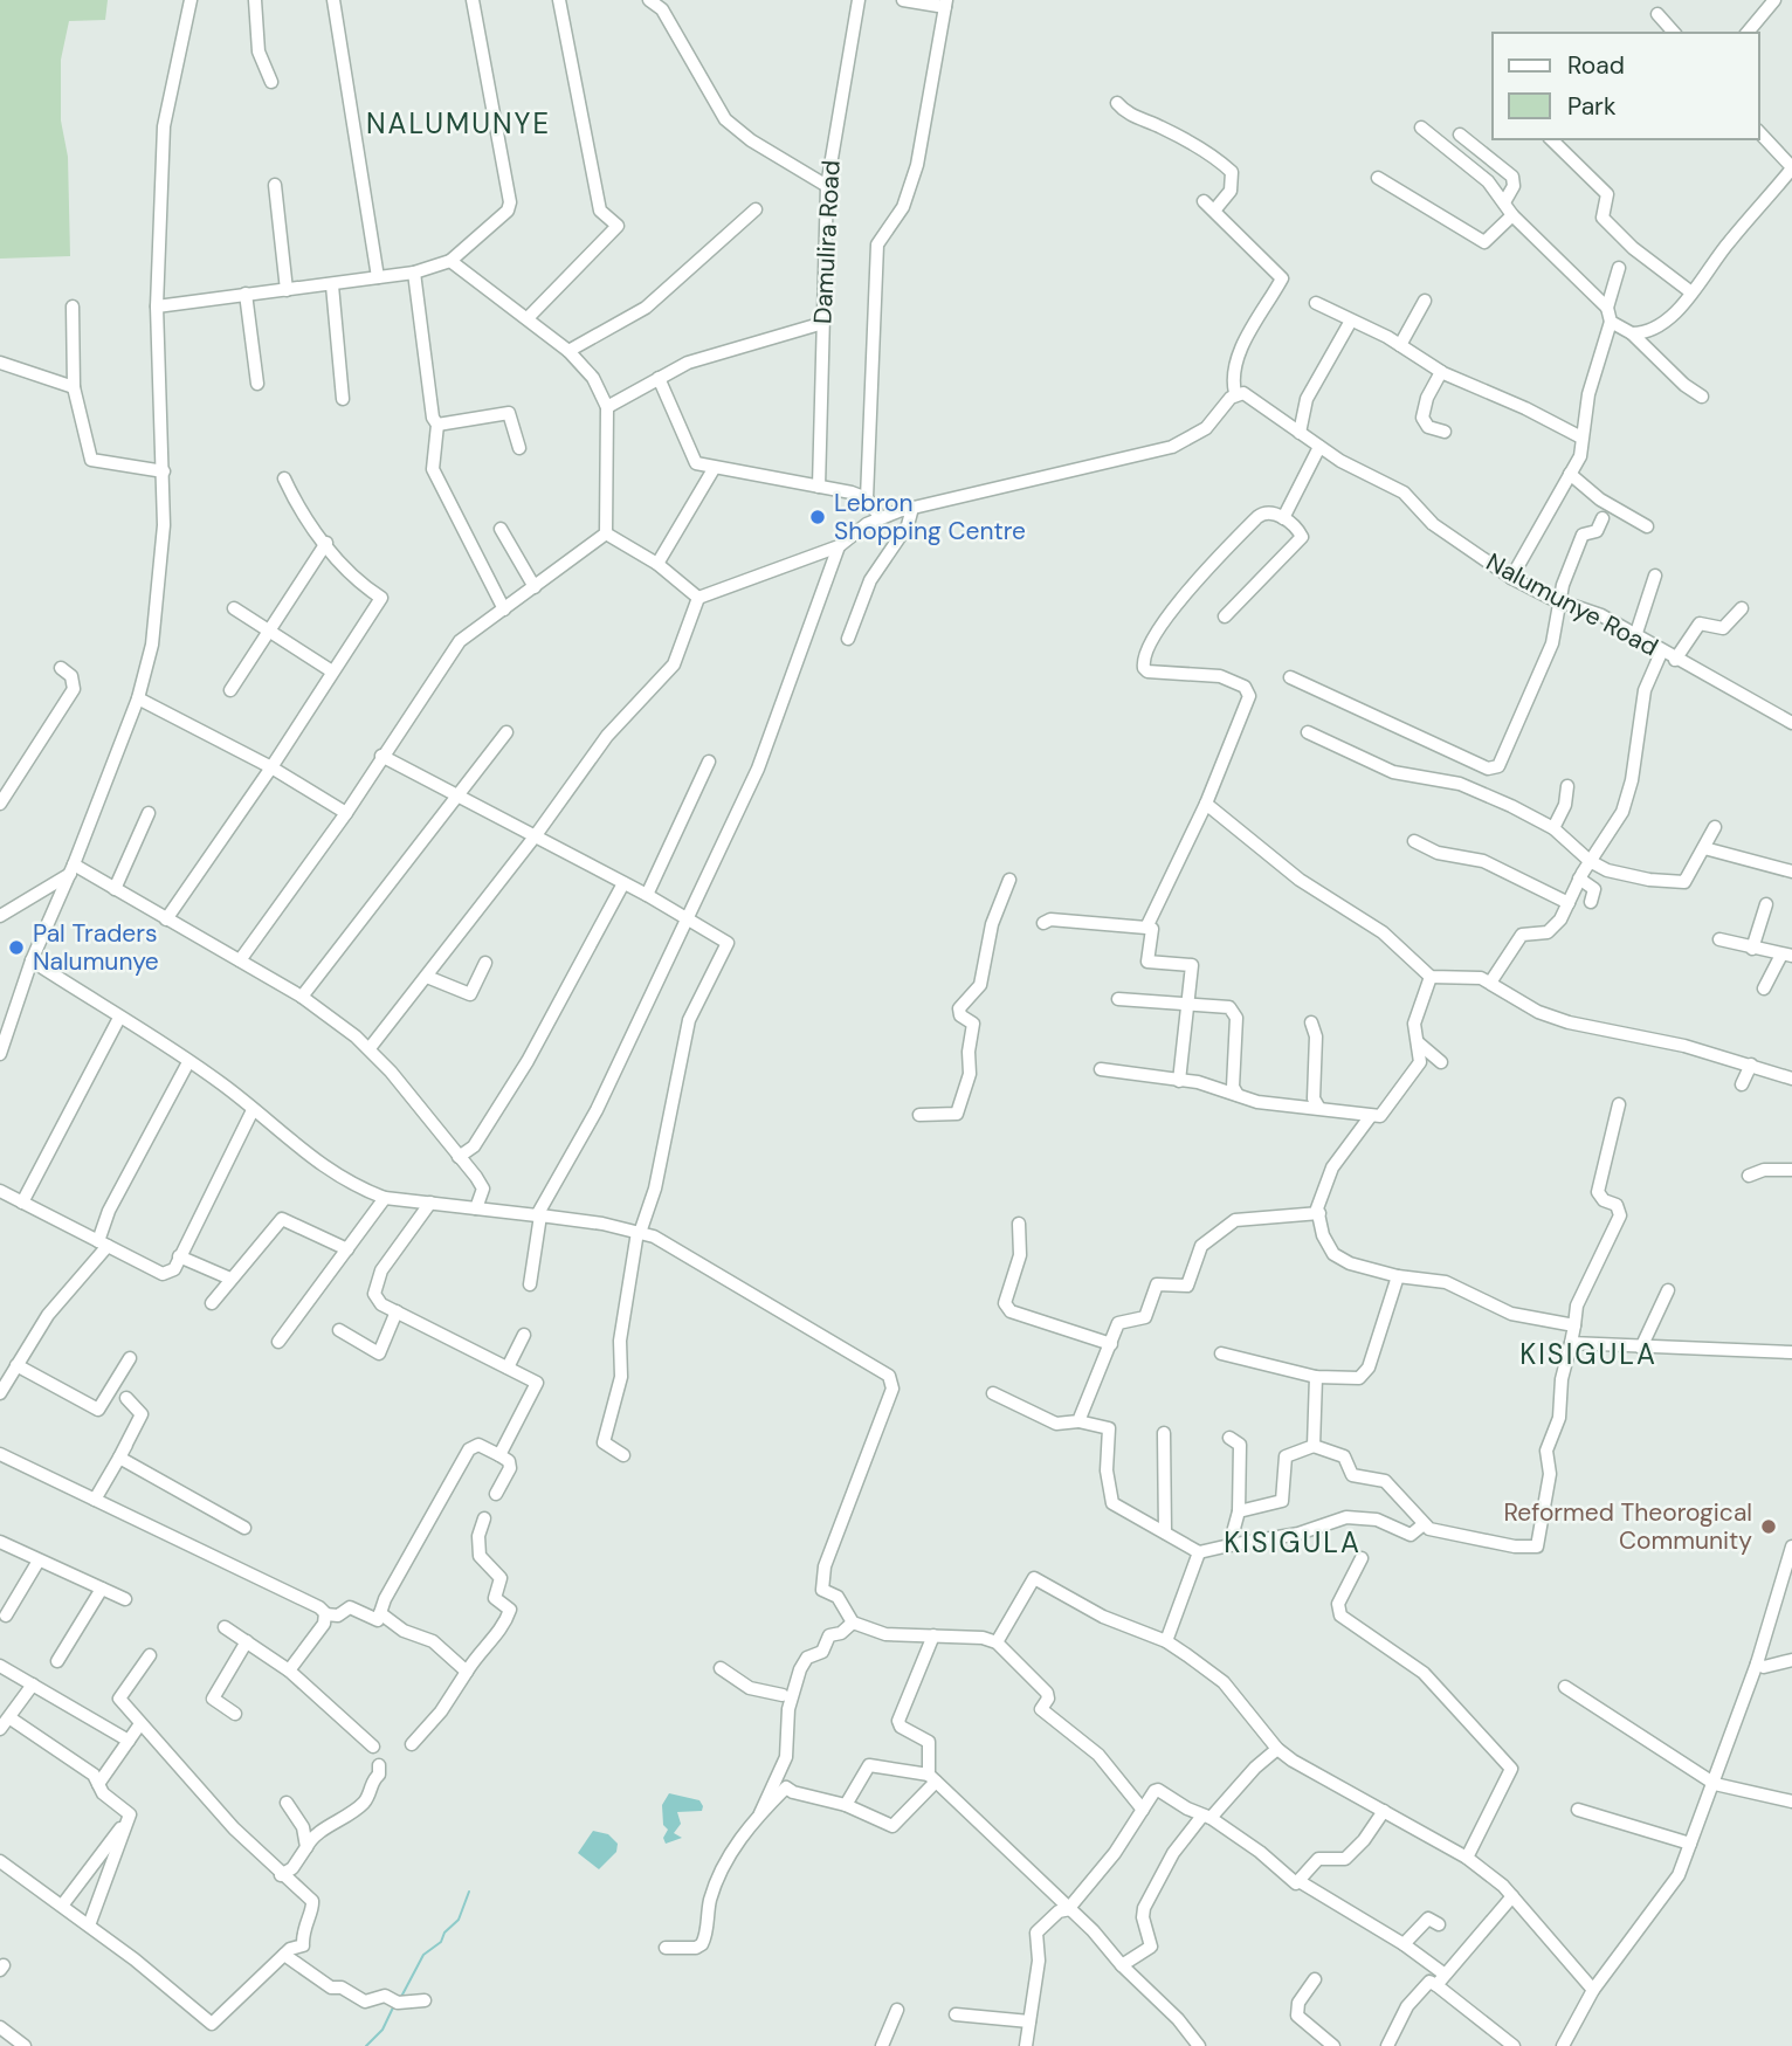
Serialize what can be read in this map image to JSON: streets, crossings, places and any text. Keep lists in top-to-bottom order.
{
  "streets": {
    "street": ["Damulira Road", "Nalumunye Road"]
  },
  "districts": ["NALUMUNYE", "KISIGULA", "KISIGULA"],
  "places": ["Lebron Shopping Centre", "Pal Traders Nalumunye", "Reformed Theorogical Community"],
  "legend": ["Road", "Park"]
}
